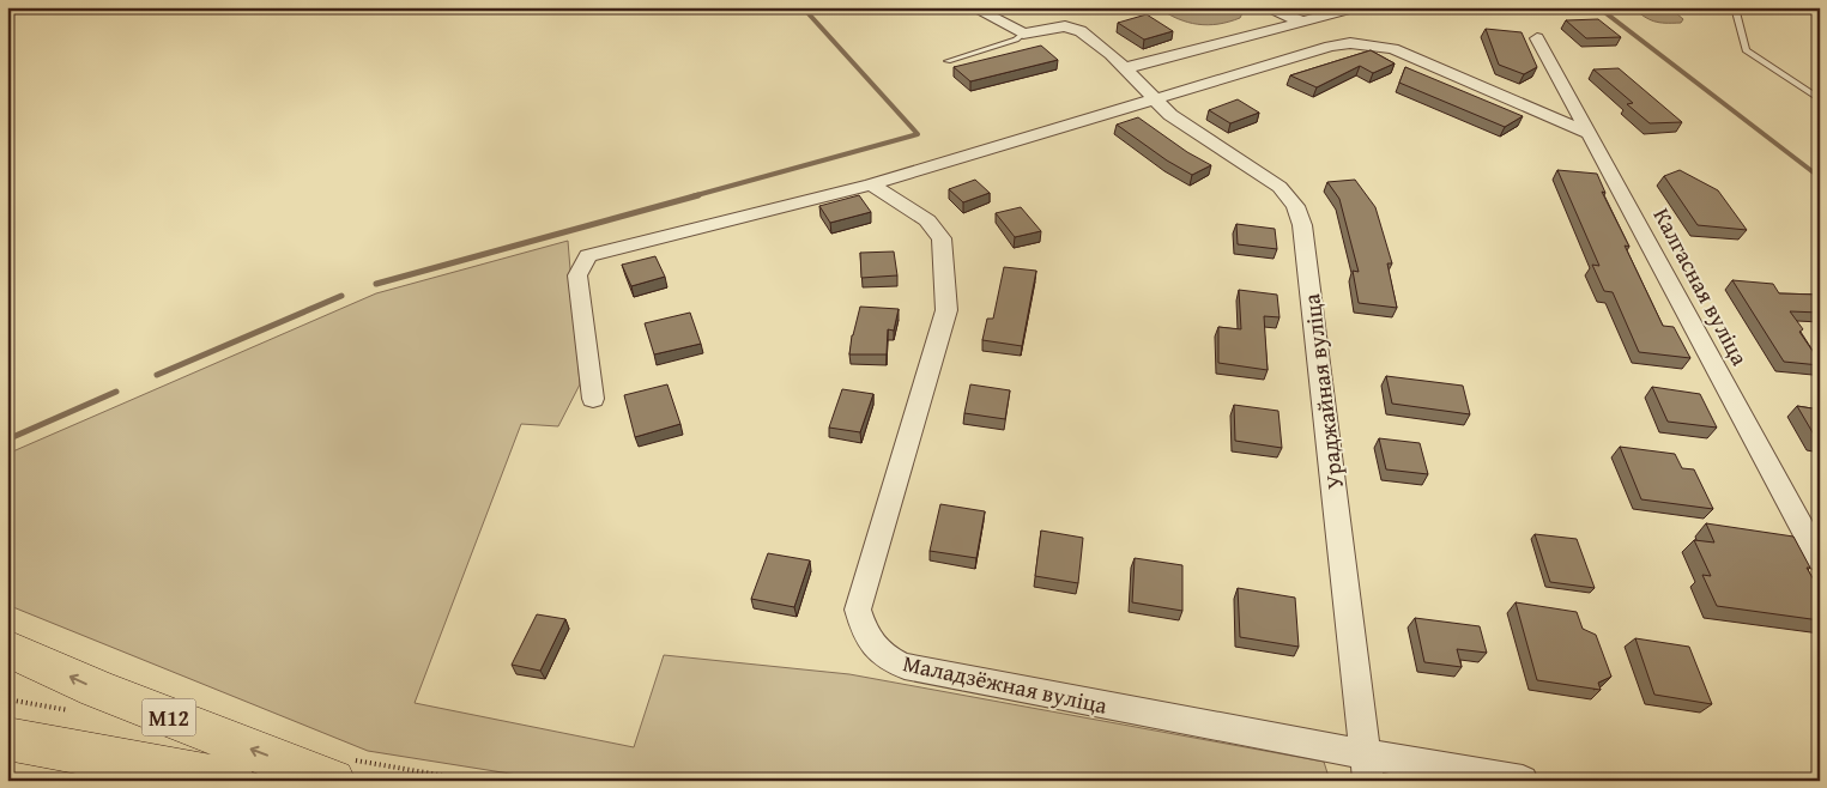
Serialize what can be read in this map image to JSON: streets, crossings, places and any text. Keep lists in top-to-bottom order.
{
  "streets": {
    "highway": ["М12"],
    "street": ["Калгасная вуліца", "Ураджайная вуліца", "Маладзёжная вуліца"]
  },
  "crossings": [
    ["Ураджайная вуліца", "Маладзёжная вуліца"]
  ]
}
